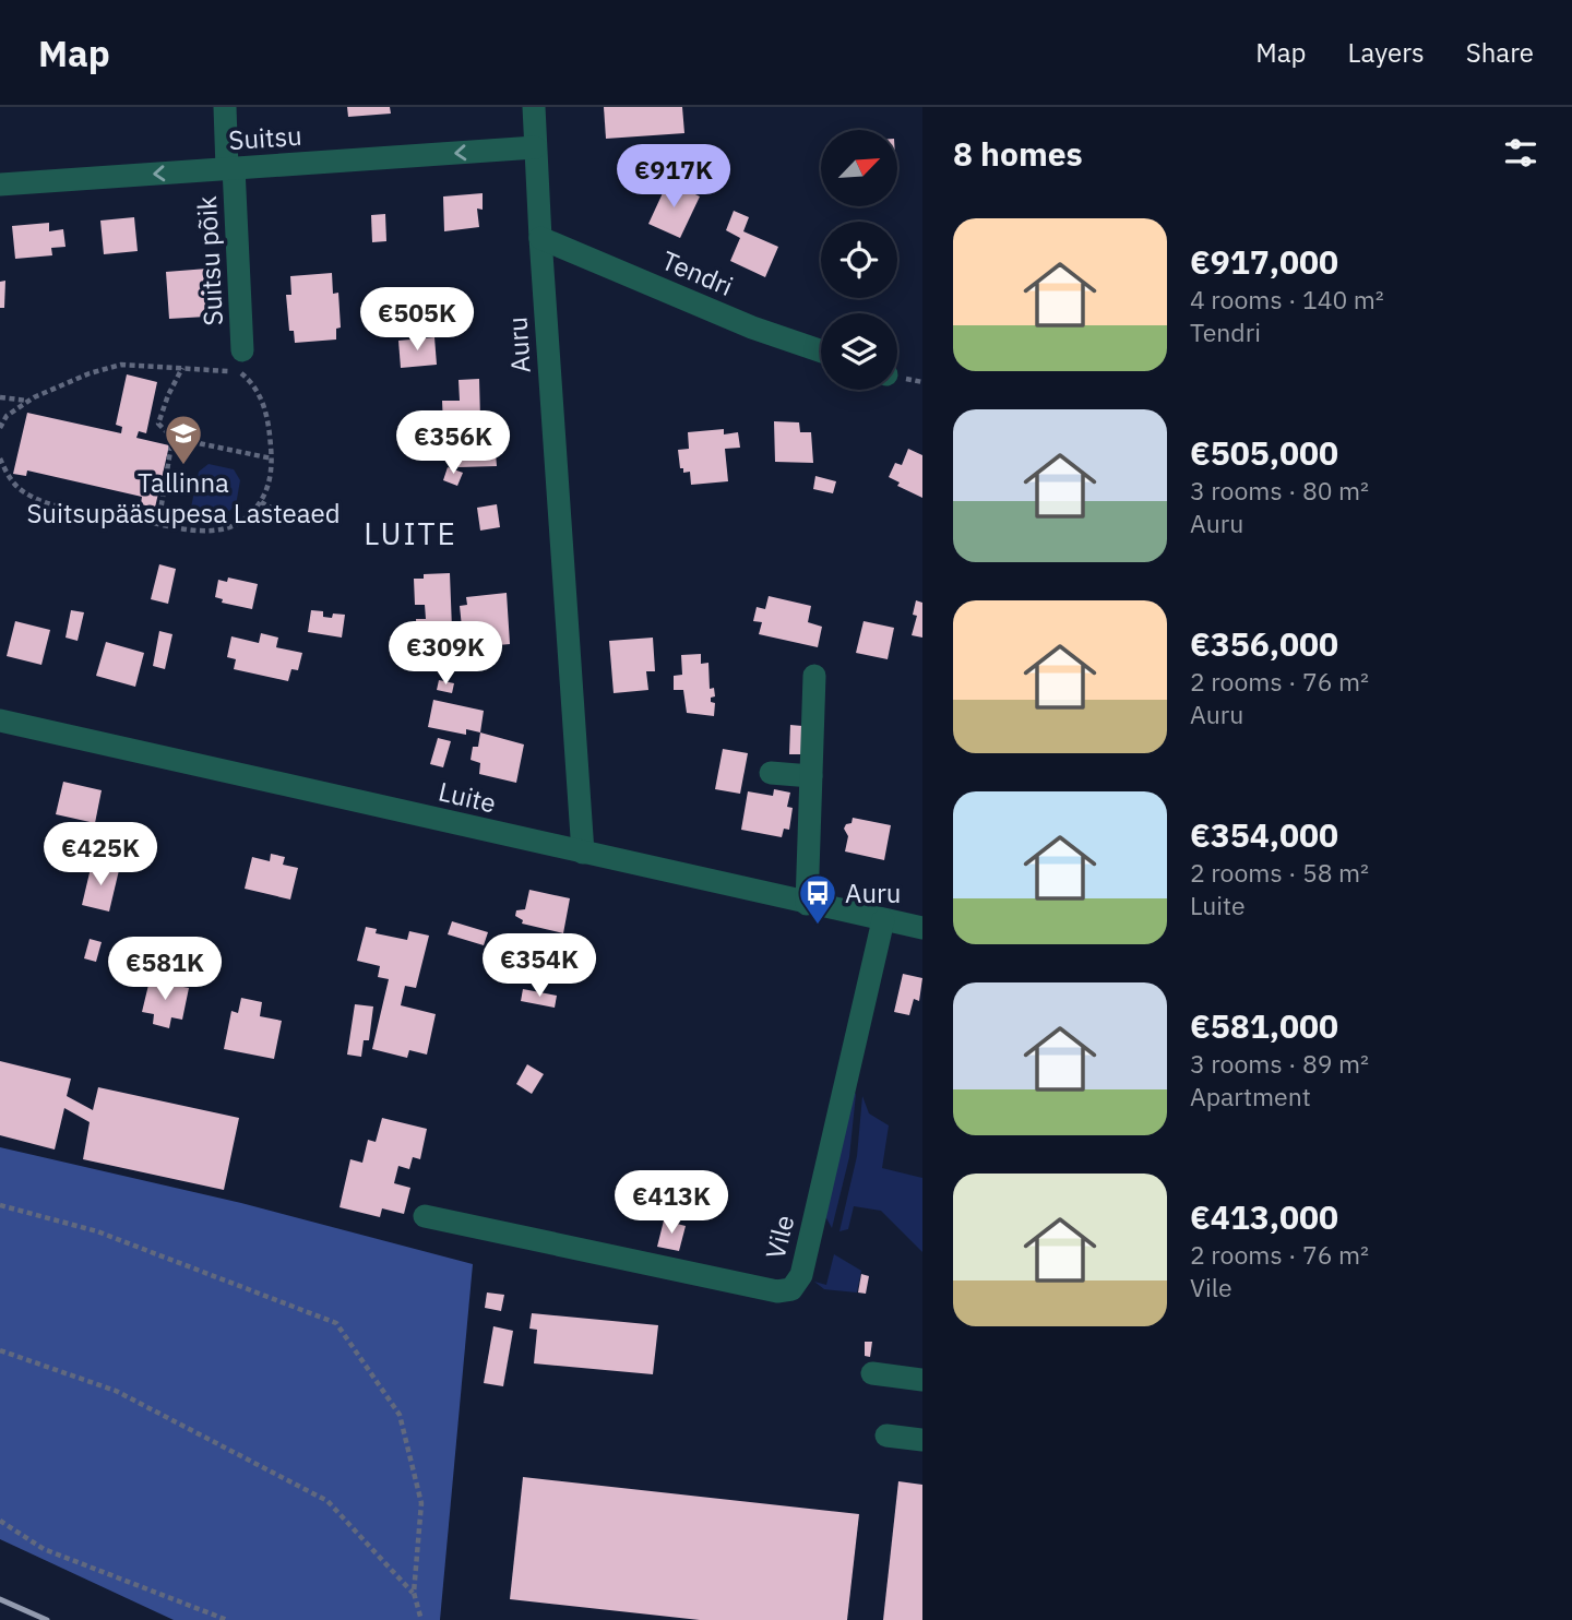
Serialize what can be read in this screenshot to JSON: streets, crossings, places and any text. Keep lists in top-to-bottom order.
{
  "streets": {
    "street": [
      "Suitsu",
      "Suitsu põik",
      "Tendri",
      "Auru",
      "Luite",
      "Vile"
    ]
  },
  "crossings": [
    ["Suitsu", "Suitsu põik"],
    ["Suitsu", "Auru"],
    ["Tendri", "Auru"],
    ["Auru", "Luite"],
    ["Luite", "Vile"]
  ],
  "one_way": ["Suitsu"],
  "districts": ["LUITE"],
  "places": {
    "school or university": ["Tallinna Suitsupääsupesa Lasteaed"],
    "bus stop": ["Auru"]
  },
  "north": "top right",
  "page": {
    "header": "Map",
    "nav": ["Map", "Layers", "Share"],
    "heading": "8 homes",
    "price": [
      "€917K",
      "€505K",
      "€356K",
      "€309K",
      "€425K",
      "€354K",
      "€581K",
      "€413K"
    ],
    "list": [
      {
        "name": "€917,000",
        "note": "4 rooms · 140 m² · Tendri"
      },
      {
        "name": "€505,000",
        "note": "3 rooms · 80 m² · Auru"
      },
      {
        "name": "€356,000",
        "note": "2 rooms · 76 m² · Auru"
      },
      {
        "name": "€354,000",
        "note": "2 rooms · 58 m² · Luite"
      },
      {
        "name": "€581,000",
        "note": "3 rooms · 89 m² · Apartment"
      },
      {
        "name": "€413,000",
        "note": "2 rooms · 76 m² · Vile"
      }
    ]
  }
}
